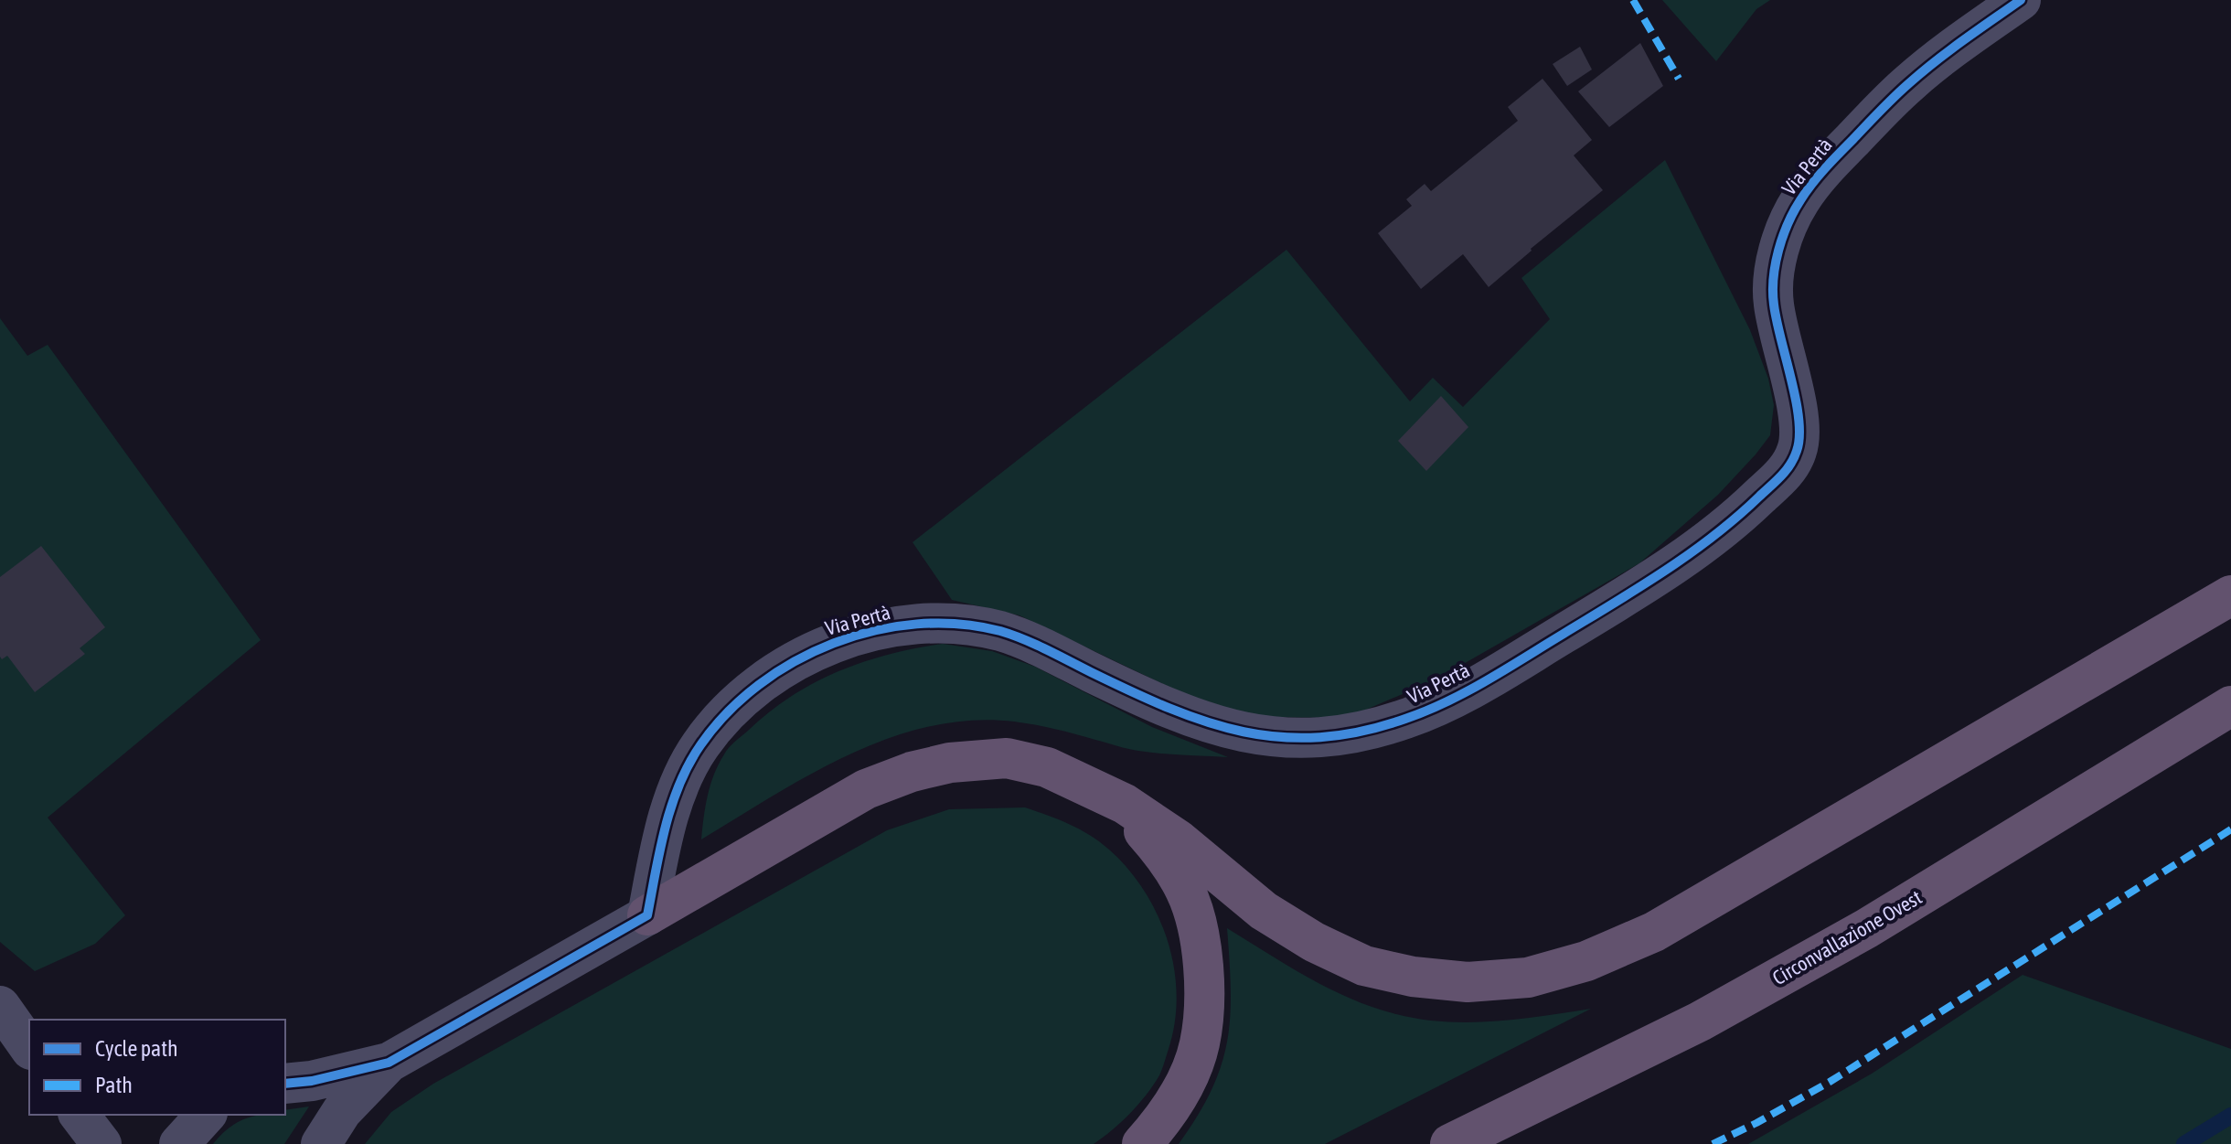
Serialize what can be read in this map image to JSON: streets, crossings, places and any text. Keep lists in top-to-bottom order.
{
  "streets": {
    "highway": ["Circonvallazione Ovest"],
    "street": ["Via Pertà"]
  },
  "legend": ["Cycle path", "Path"]
}
